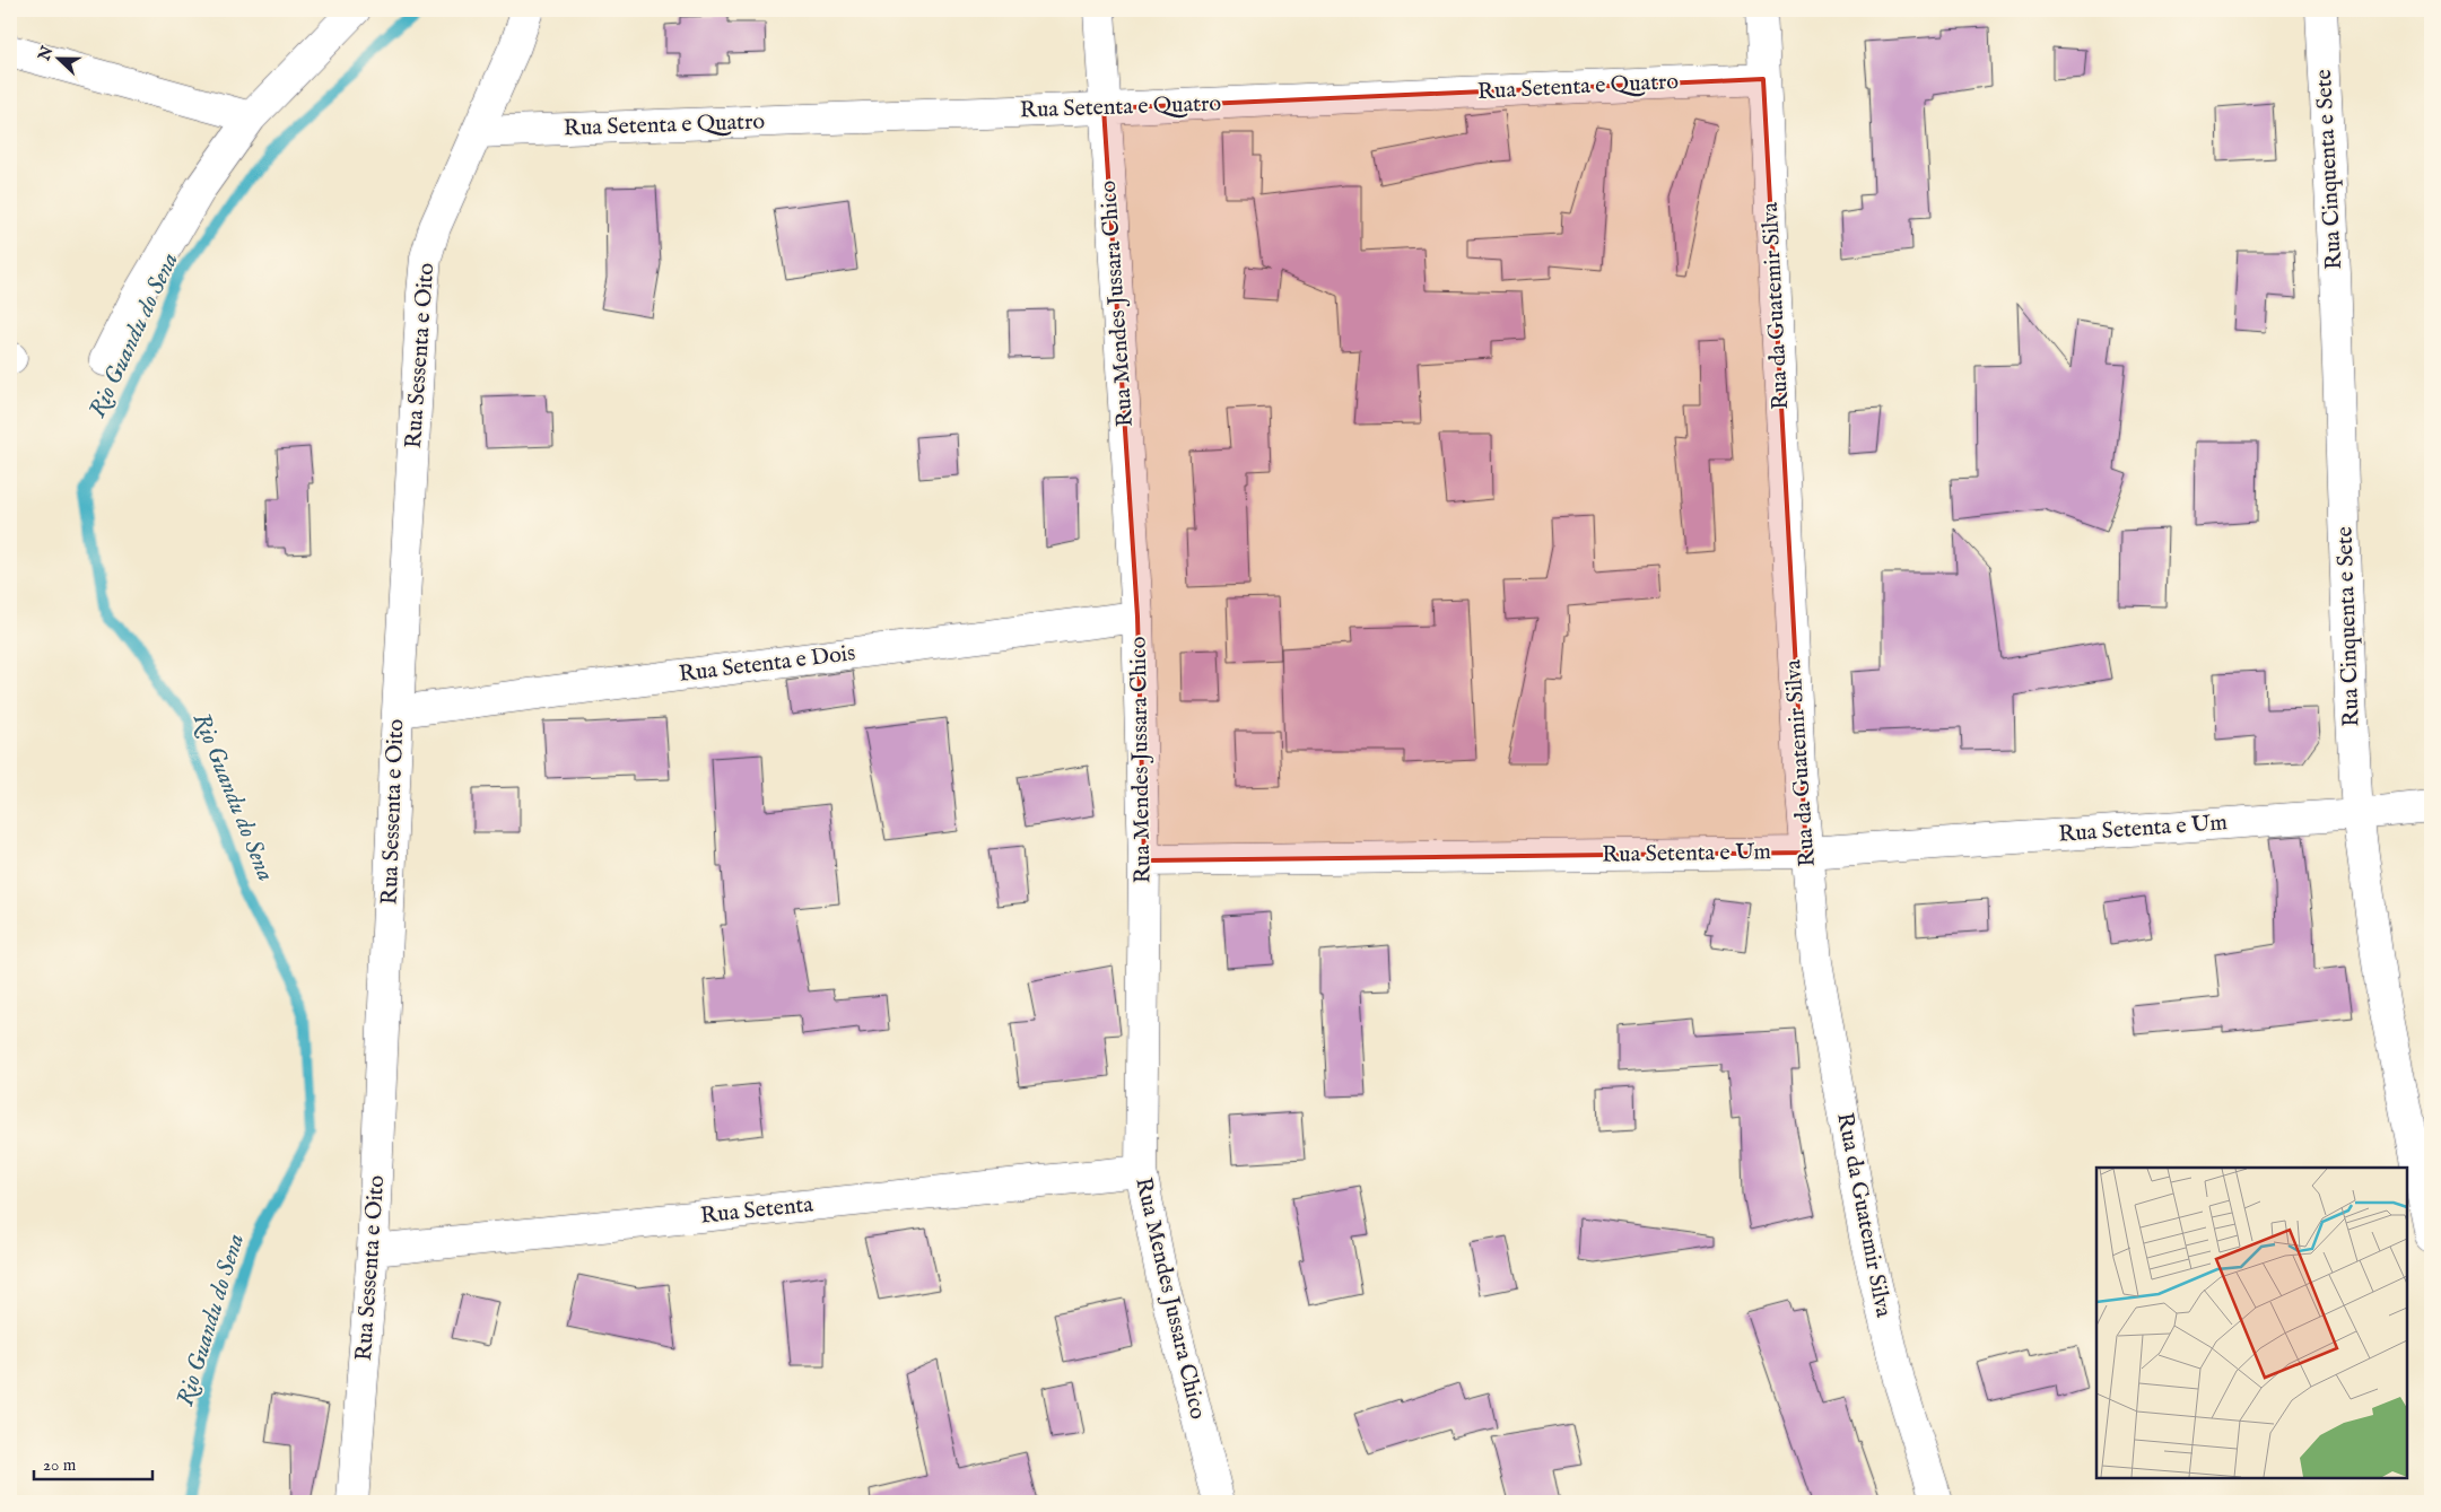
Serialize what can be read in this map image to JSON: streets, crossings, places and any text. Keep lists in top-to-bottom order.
{
  "streets": {
    "street": [
      "Rua Setenta e Quatro",
      "Rua Cinquenta e Sete",
      "Rua Mendes Jussara Chico",
      "Rua da Guatemir Silva",
      "Rua Sessenta e Oito",
      "Rua Setenta e Dois",
      "Rua Setenta e Um",
      "Rua Setenta"
    ]
  },
  "crossings": [
    ["Rua Setenta e Quatro", "Rua Mendes Jussara Chico"],
    ["Rua Setenta e Quatro", "Rua da Guatemir Silva"],
    ["Rua Setenta e Quatro", "Rua Sessenta e Oito"],
    ["Rua Cinquenta e Sete", "Rua Setenta e Um"],
    ["Rua Mendes Jussara Chico", "Rua Setenta e Dois"],
    ["Rua Mendes Jussara Chico", "Rua Setenta e Um"],
    ["Rua Mendes Jussara Chico", "Rua Setenta"],
    ["Rua da Guatemir Silva", "Rua Setenta e Um"],
    ["Rua Sessenta e Oito", "Rua Setenta e Dois"],
    ["Rua Sessenta e Oito", "Rua Setenta"]
  ],
  "water": ["Rio Guandu do Sena"],
  "scale_bar": "20 m",
  "north": "left"
}
